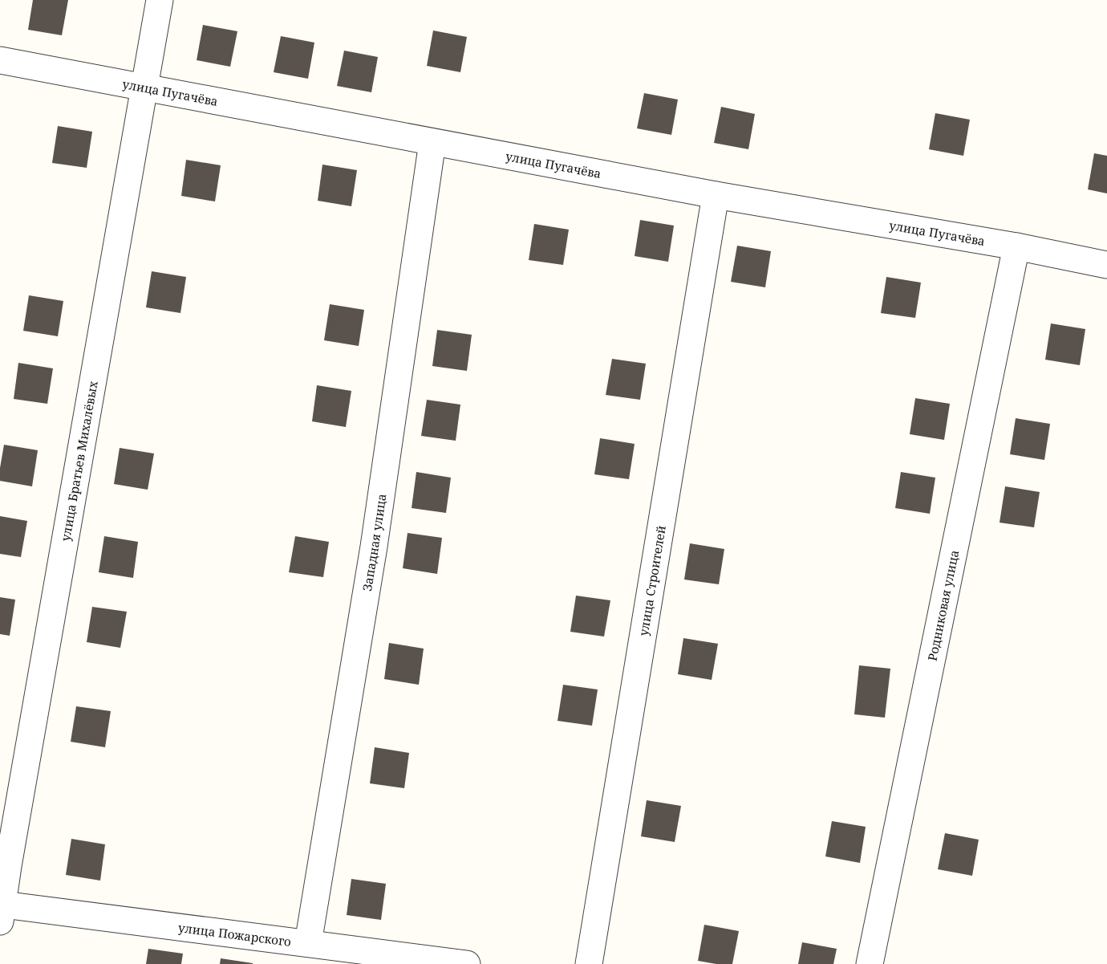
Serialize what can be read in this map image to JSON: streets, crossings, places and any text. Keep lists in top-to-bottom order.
{
  "streets": {
    "street": [
      "улица Пугачёва",
      "улица Братьев Михалёвых",
      "Западная улица",
      "улица Строителей",
      "Родниковая улица",
      "улица Пожарского"
    ]
  },
  "crossings": [
    ["улица Пугачёва", "улица Братьев Михалёвых"],
    ["улица Пугачёва", "Западная улица"],
    ["улица Пугачёва", "улица Строителей"],
    ["улица Пугачёва", "Родниковая улица"],
    ["улица Братьев Михалёвых", "улица Пожарского"],
    ["Западная улица", "улица Пожарского"]
  ]
}
